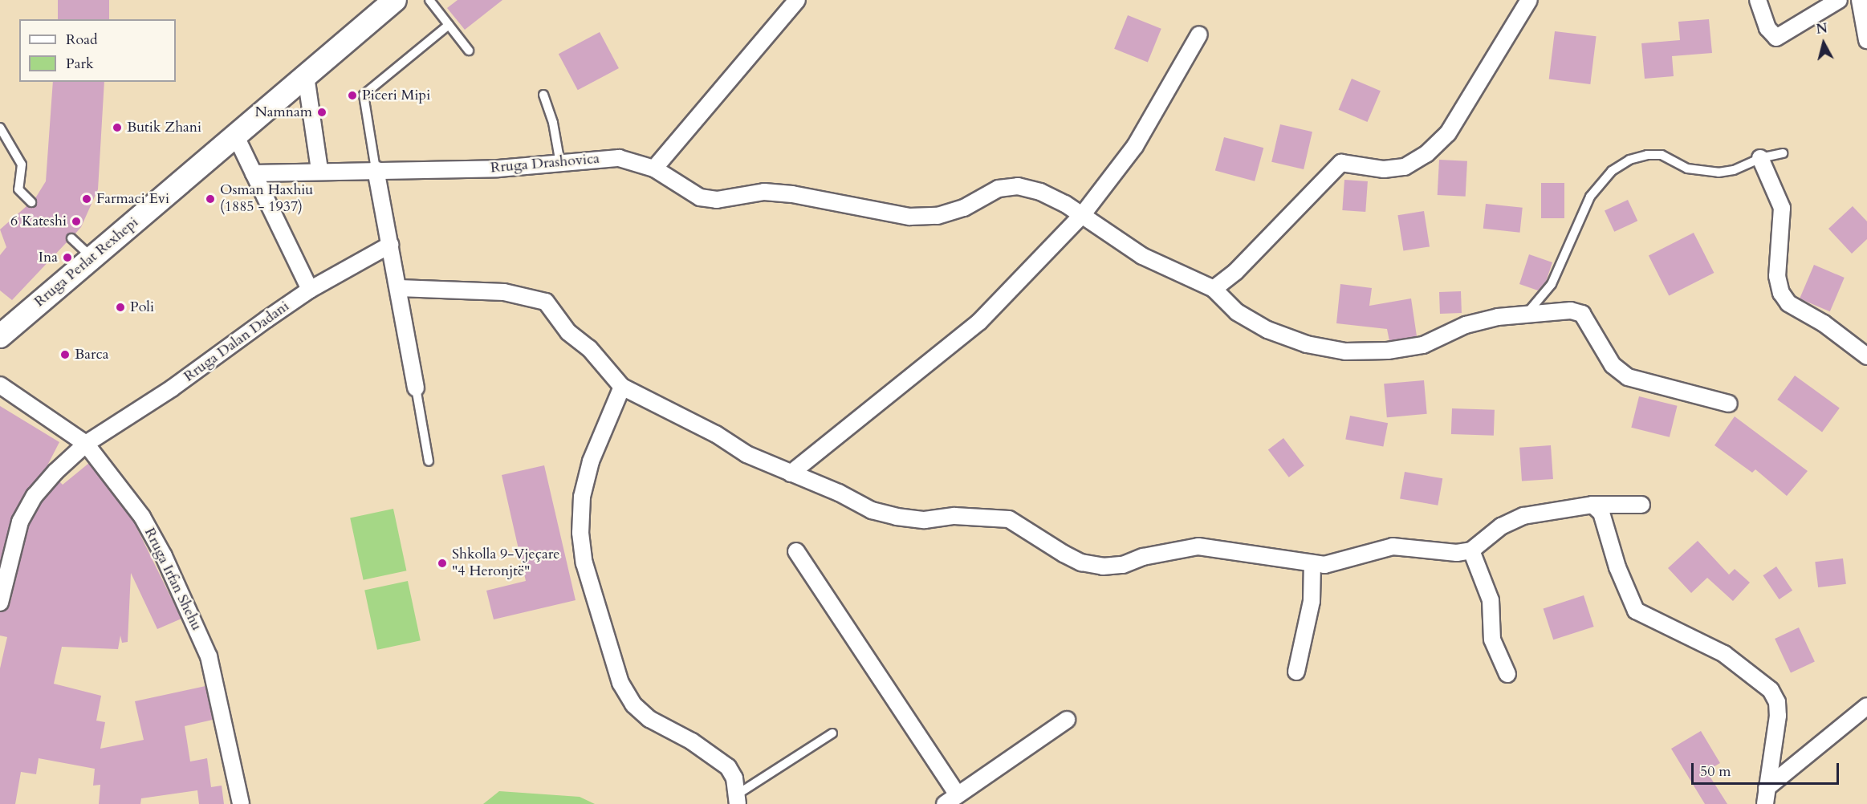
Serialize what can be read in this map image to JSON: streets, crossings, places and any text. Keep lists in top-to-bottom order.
{
  "streets": {
    "main road": ["Rruga Perlat Rexhepi"],
    "street": ["Rruga Drashovica", "Rruga Dalan Dadani", "Rruga Irfan Shehu"]
  },
  "crossings": [
    ["Rruga Dalan Dadani", "Rruga Irfan Shehu"]
  ],
  "places": [
    "Piceri Mipi",
    "Namnam",
    "Butik Zhani",
    "Farmaci Evi",
    "Osman Haxhiu (1885 - 1937)",
    "6 Kateshi",
    "Ina",
    "Poli",
    "Barca",
    "Shkolla 9-Vjeçare \"4 Heronjtë\""
  ],
  "legend": ["Road", "Park"],
  "scale_bar": "50 m",
  "north": "top"
}
